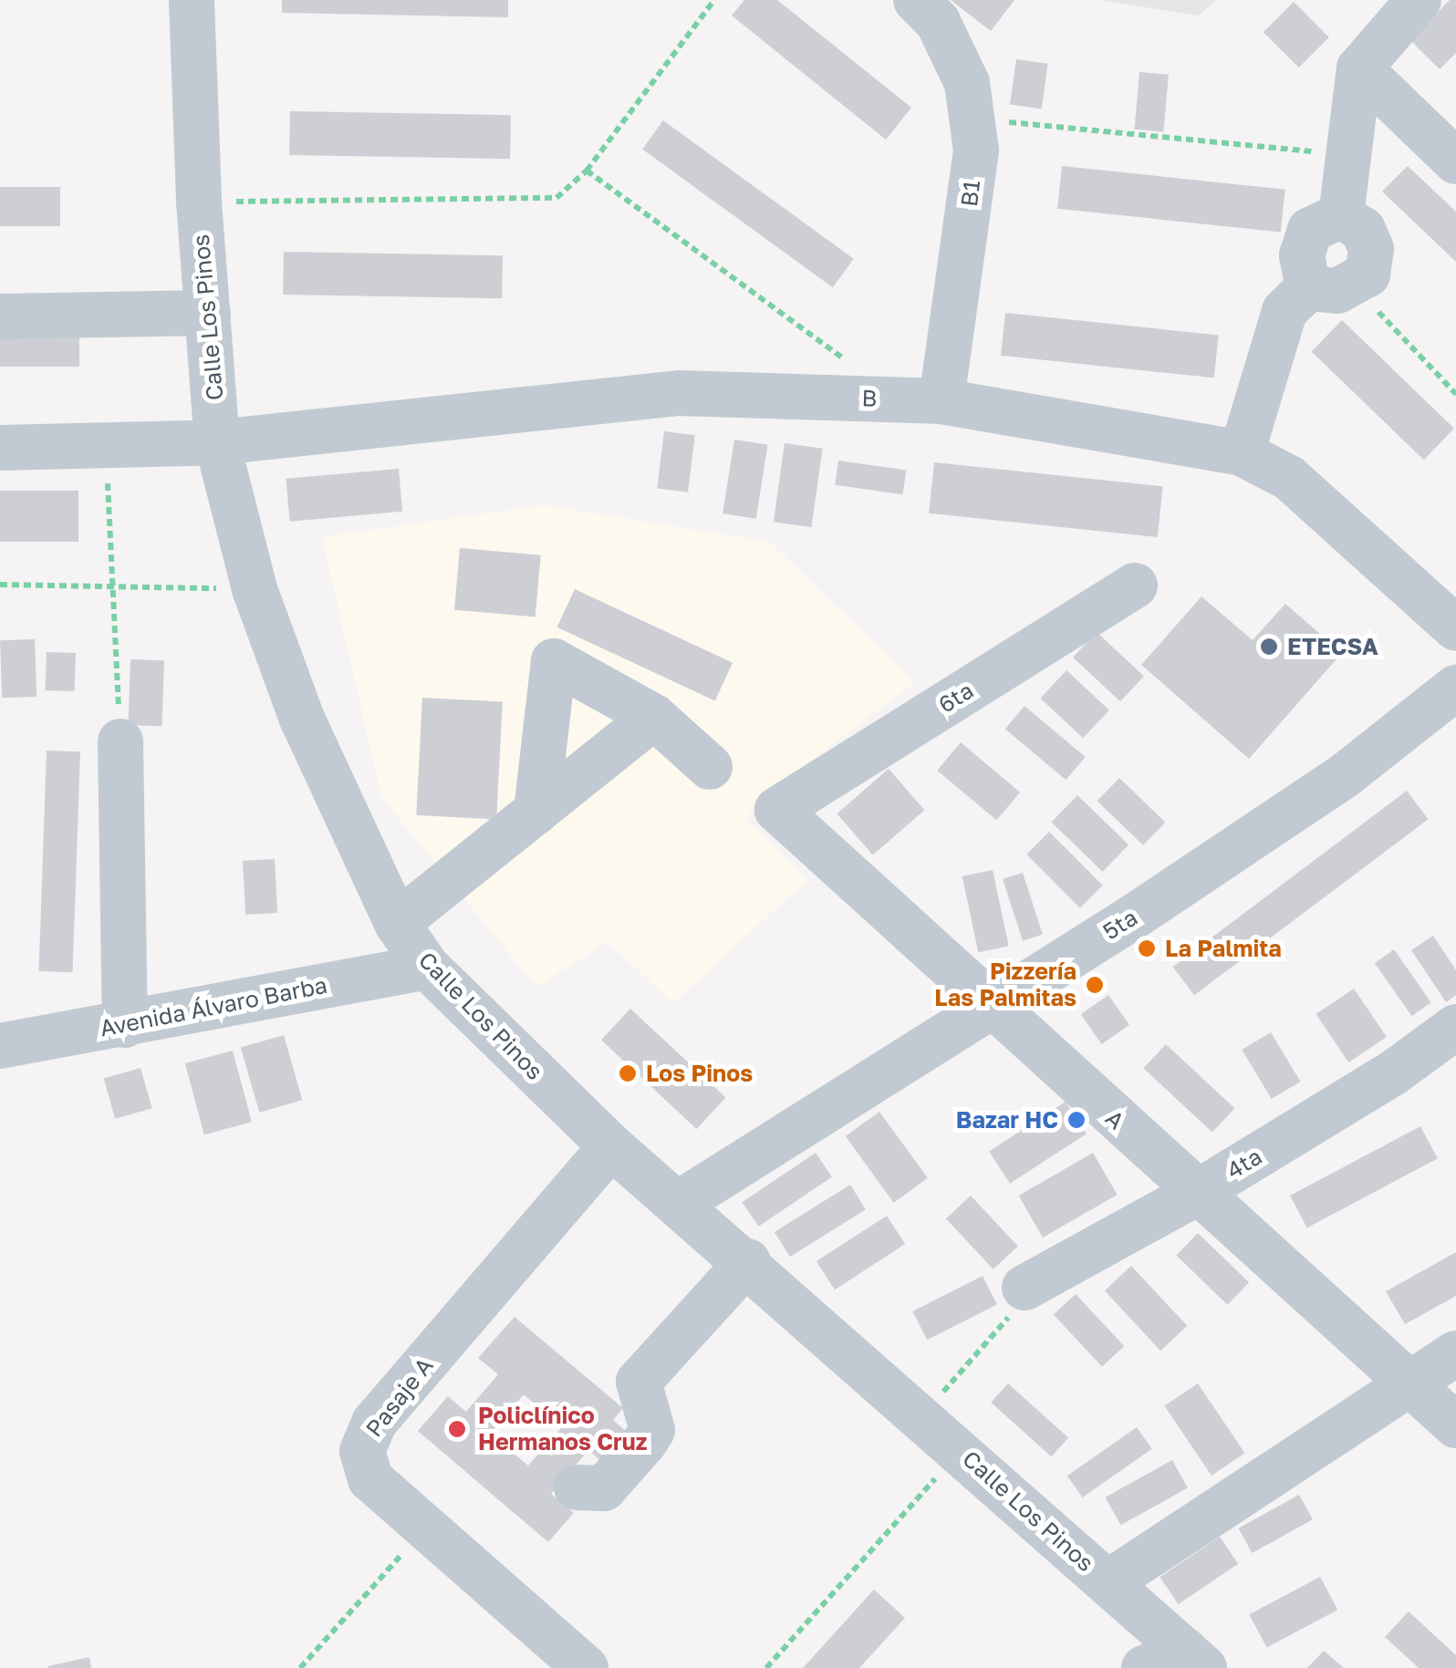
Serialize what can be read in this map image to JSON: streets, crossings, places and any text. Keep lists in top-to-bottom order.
{
  "streets": {
    "street": [
      "B1",
      "Calle Los Pinos",
      "B",
      "6ta",
      "5ta",
      "Avenida Álvaro Barba",
      "A",
      "4ta",
      "Pasaje A"
    ]
  },
  "crossings": [
    ["B1", "B"],
    ["Calle Los Pinos", "B"],
    ["Calle Los Pinos", "5ta"],
    ["Calle Los Pinos", "Avenida Álvaro Barba"],
    ["Calle Los Pinos", "Pasaje A"],
    ["6ta", "A"],
    ["5ta", "A"],
    ["A", "4ta"]
  ],
  "places": [
    "ETECSA",
    "La Palmita",
    "Pizzería Las Palmitas",
    "Los Pinos",
    "Bazar HC",
    "Policlínico Hermanos Cruz"
  ]
}
